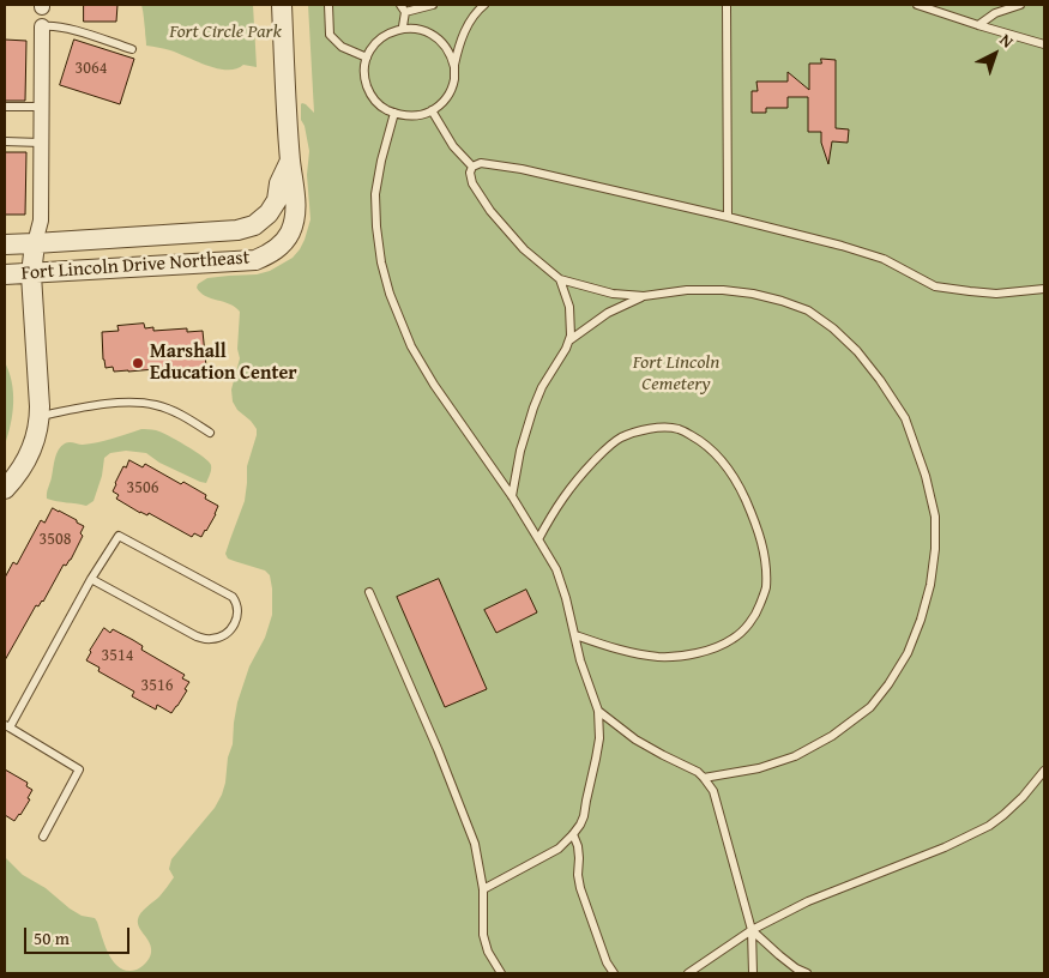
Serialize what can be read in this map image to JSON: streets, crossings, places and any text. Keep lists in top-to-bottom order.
{
  "streets": {
    "street": ["Fort Lincoln Drive Northeast"]
  },
  "parks": ["Fort Circle Park", "Fort Lincoln Cemetery"],
  "places": ["Marshall Education Center"],
  "house_numbers": [
    "3064",
    "3506",
    "3508",
    "3514",
    "3516"
  ],
  "scale_bar": "50 m",
  "north": "top right"
}
